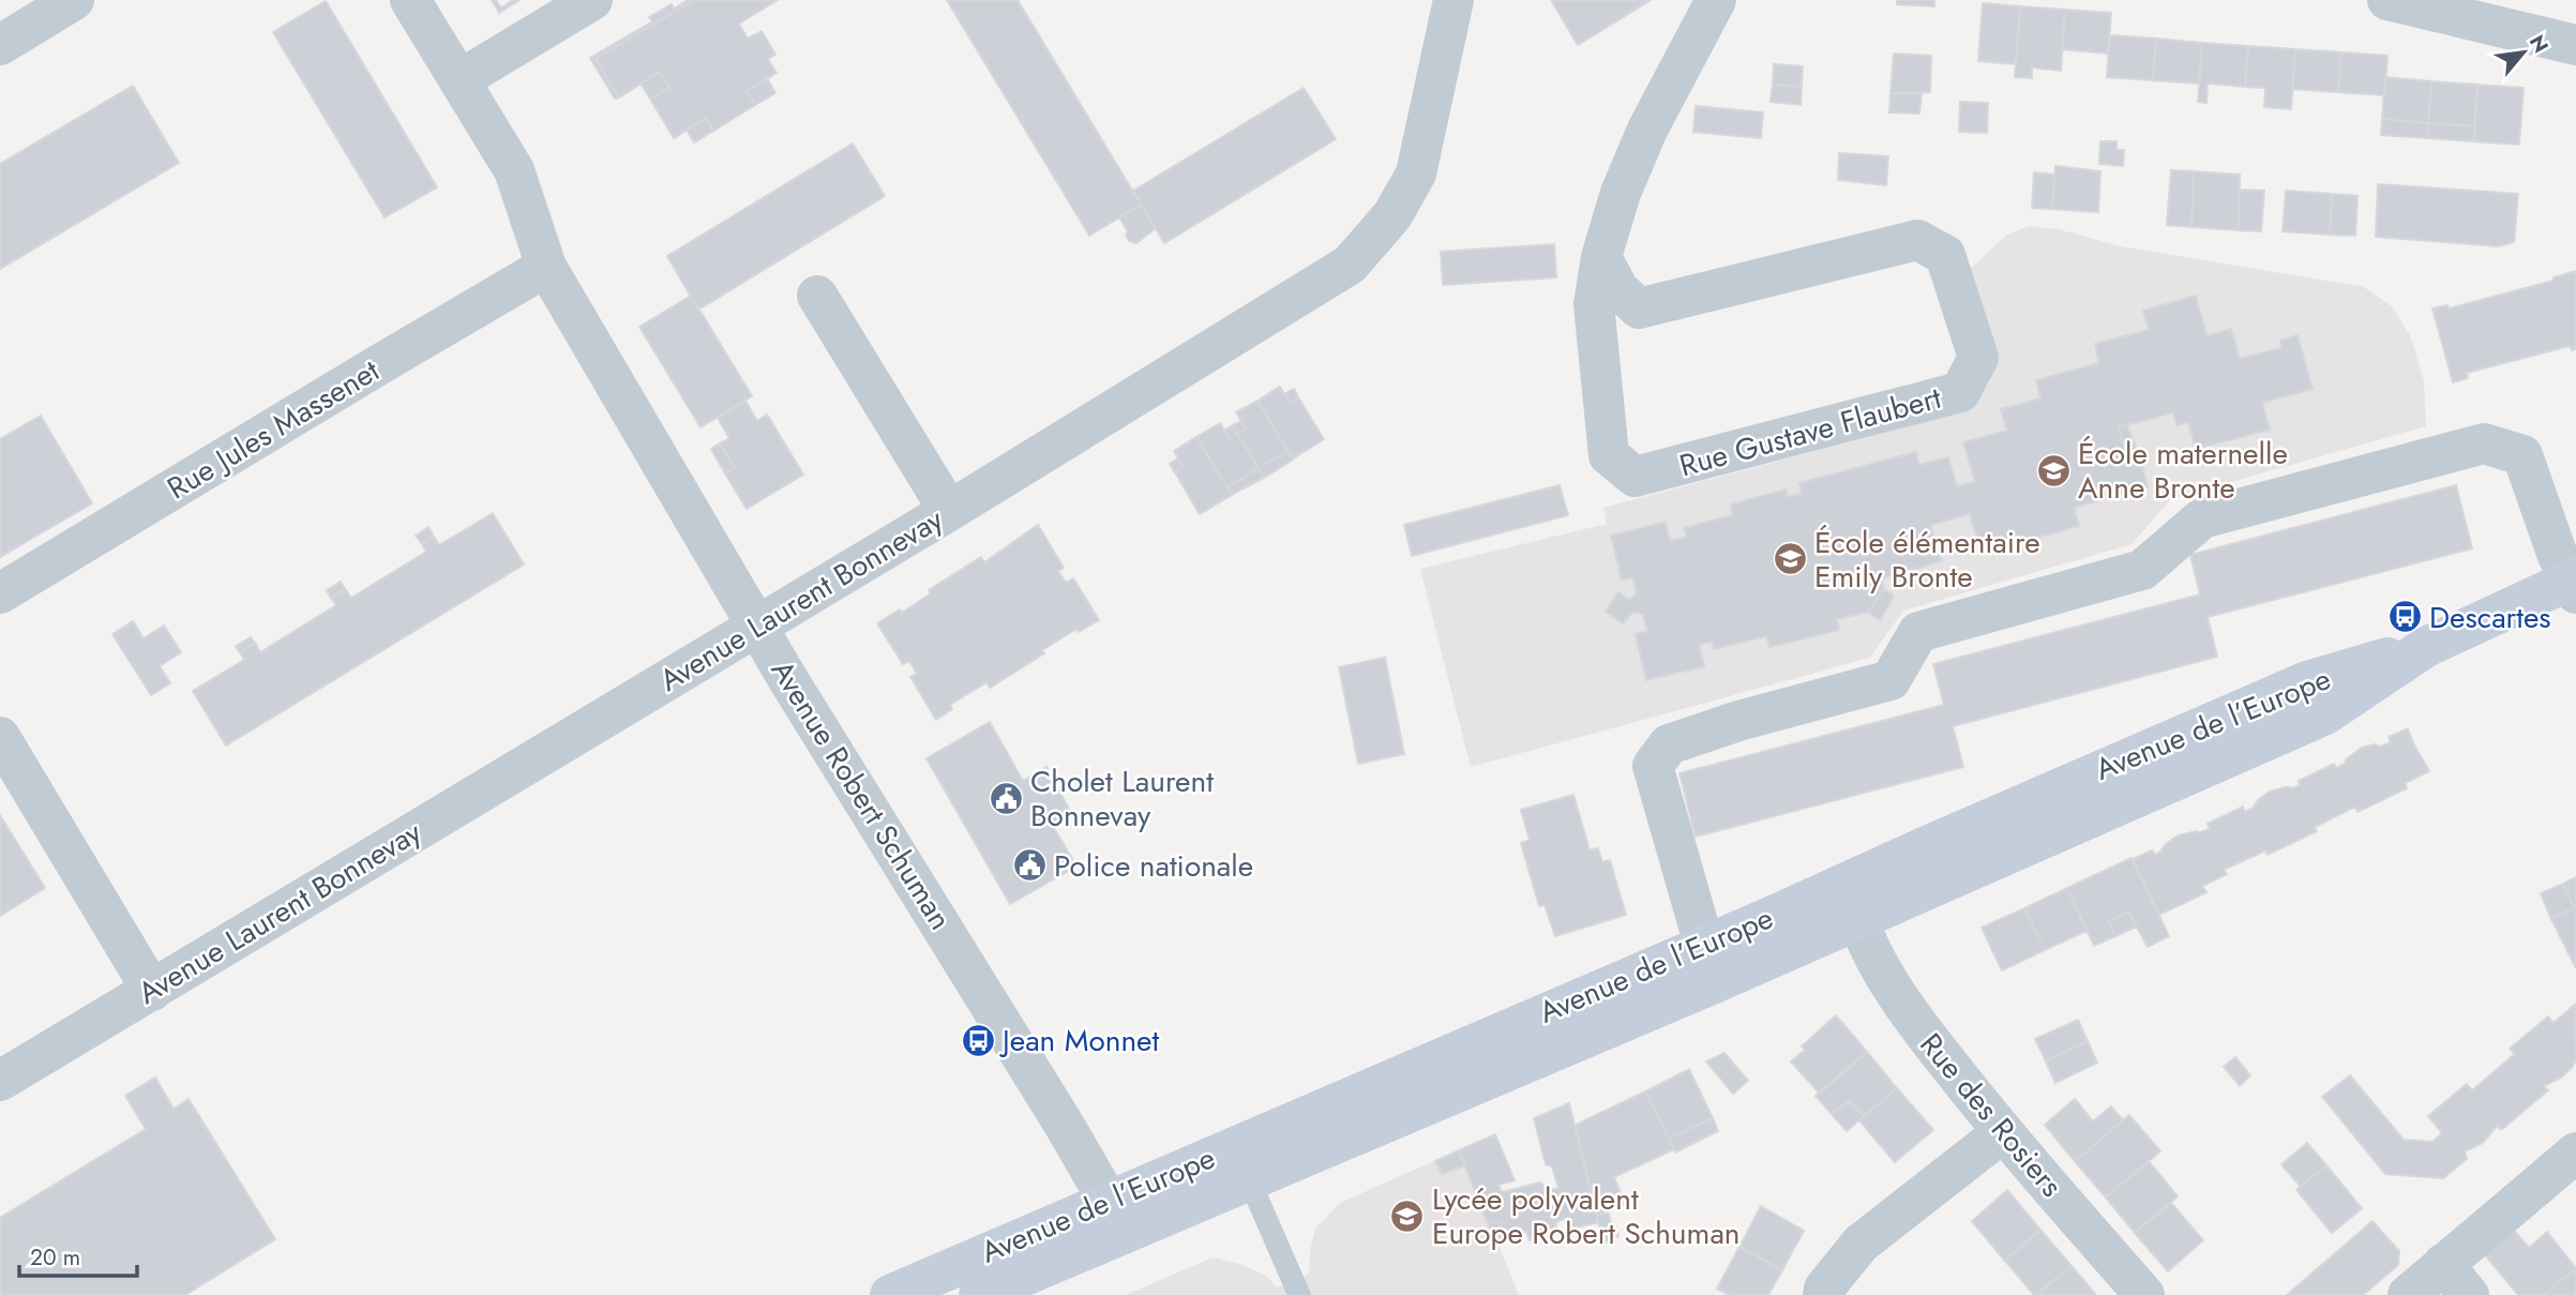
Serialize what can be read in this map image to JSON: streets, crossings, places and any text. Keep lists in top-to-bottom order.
{
  "streets": {
    "main road": ["Avenue de l’Europe"],
    "street": [
      "Rue Jules Massenet",
      "Rue Gustave Flaubert",
      "Avenue Laurent Bonnevay",
      "Avenue Robert Schuman",
      "Rue des Rosiers"
    ]
  },
  "crossings": [
    ["Rue Jules Massenet", "Avenue Robert Schuman"],
    ["Avenue Laurent Bonnevay", "Avenue Robert Schuman"],
    ["Avenue de l’Europe", "Avenue Robert Schuman"],
    ["Avenue de l’Europe", "Rue des Rosiers"]
  ],
  "places": {
    "school or university": ["École maternelle Anne Bronte", "École élémentaire Emily Bronte", "Lycée polyvalent Europe Robert Schuman"],
    "bus stop": ["Descartes", "Jean Monnet"],
    "public building": ["Cholet Laurent Bonnevay", "Police nationale"]
  },
  "scale_bar": "20 m",
  "north": "top right"
}
